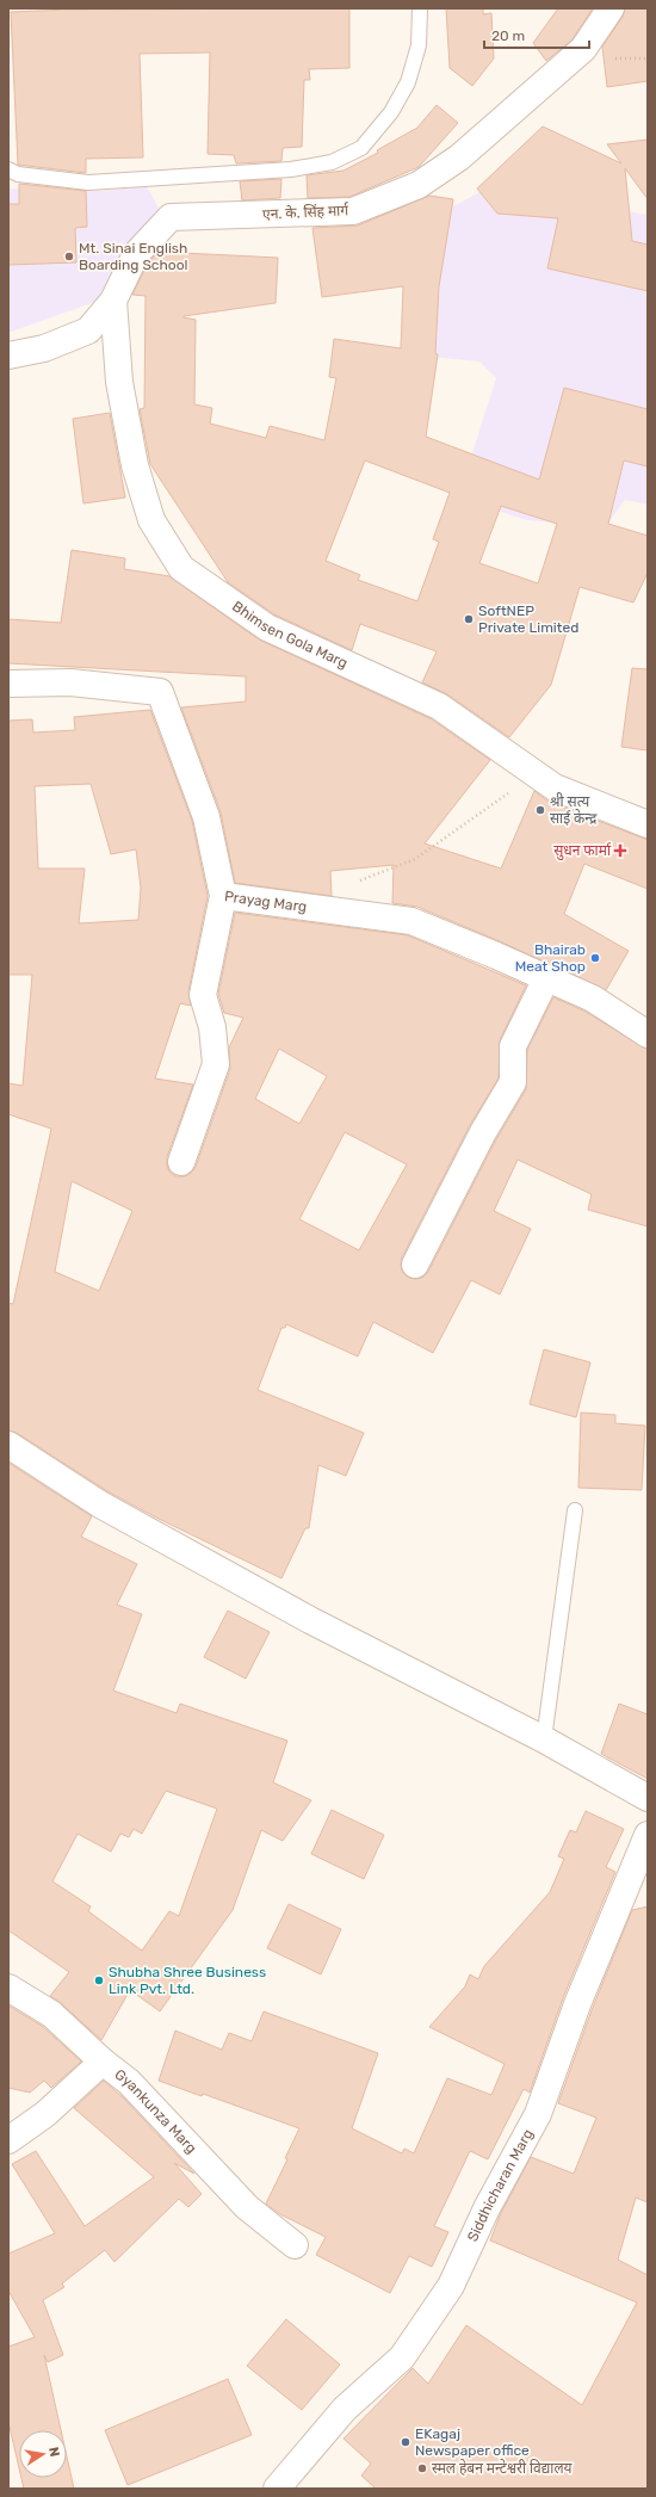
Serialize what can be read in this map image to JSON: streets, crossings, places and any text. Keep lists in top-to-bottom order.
{
  "streets": {
    "street": [
      "एन. के. सिंह मार्ग",
      "Bhimsen Gola Marg",
      "Prayag Marg",
      "Gyankunza Marg",
      "Siddhicharan Marg"
    ]
  },
  "crossings": [
    ["एन. के. सिंह मार्ग", "Bhimsen Gola Marg"]
  ],
  "places": {
    "other": [
      "Mt. Sinai English Boarding School",
      "SoftNEP Private Limited",
      "श्री सत्य साई केन्द्र",
      "Bhairab Meat Shop",
      "Shubha Shree Business Link Pvt. Ltd.",
      "EKagaj Newspaper office",
      "स्मल हेबन मन्टेश्वरी विद्यालय"
    ],
    "health": ["सुधन फार्मा"]
  },
  "scale_bar": "20 m",
  "north": "right"
}
